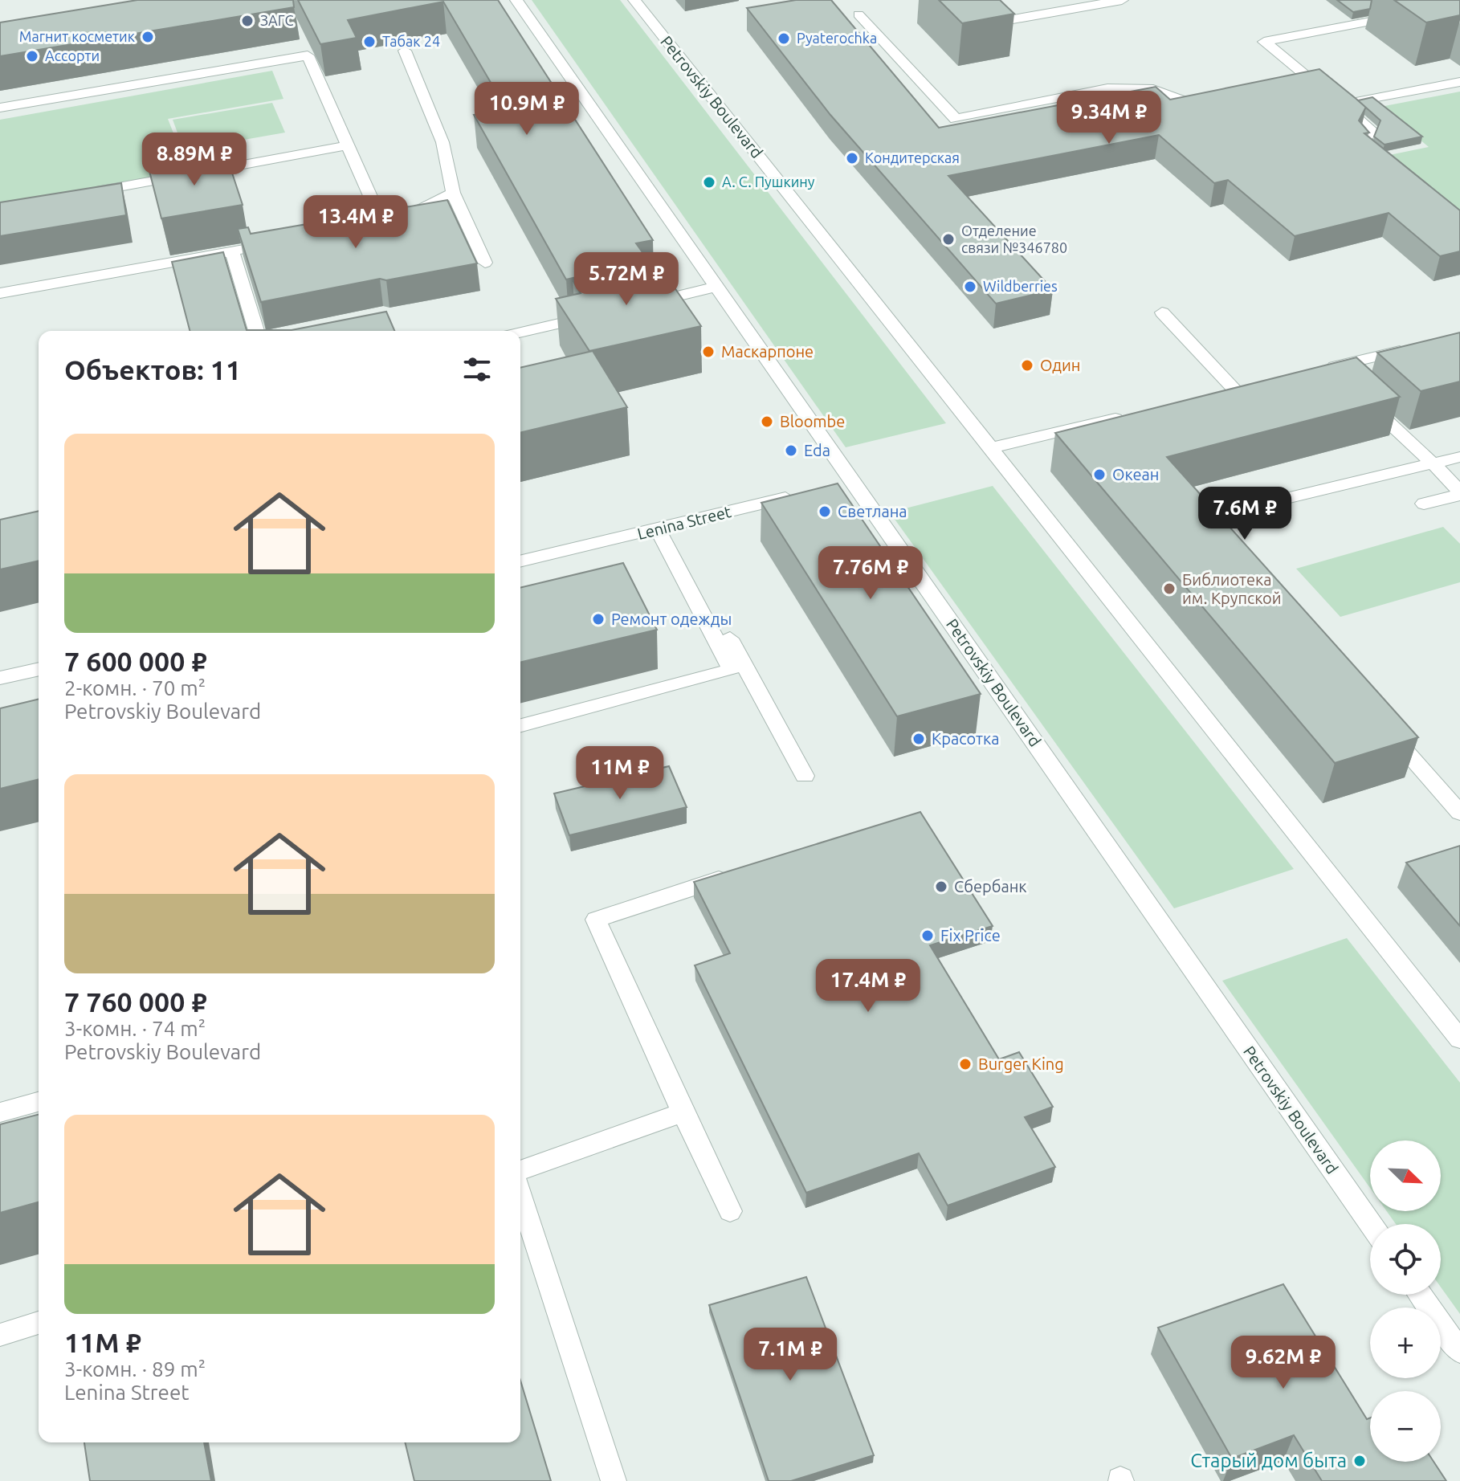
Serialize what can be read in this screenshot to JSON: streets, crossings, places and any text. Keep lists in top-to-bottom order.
{
  "streets": {
    "street": ["Petrovskiy Boulevard", "Lenina Street"]
  },
  "places": [
    "ЗАГС",
    "Магнит косметик",
    "Pyaterochka",
    "Табак 24",
    "Ассорти",
    "Кондитерская",
    "А. С. Пушкину",
    "Отделение связи №346780",
    "Wildberries",
    "Маскарпоне",
    "Один",
    "Bloombe",
    "Eda",
    "Океан",
    "Светлана",
    "Библиотека им. Крупской",
    "Ремонт одежды",
    "Красотка",
    "Сбербанк",
    "Fix Price",
    "Burger King",
    "Старый дом быта"
  ],
  "north": "bottom right",
  "page": {
    "price": [
      "10.9M ₽",
      "9.34M ₽",
      "8.89M ₽",
      "13.4M ₽",
      "5.72M ₽",
      "7.6M ₽",
      "7.76M ₽",
      "11M ₽",
      "17.4M ₽",
      "7.1M ₽",
      "9.62M ₽"
    ],
    "heading": "Объектов: 11",
    "list": [
      {
        "name": "7 600 000 ₽",
        "note": "2-комн. · 70 m² · Petrovskiy Boulevard"
      },
      {
        "name": "7 760 000 ₽",
        "note": "3-комн. · 74 m² · Petrovskiy Boulevard"
      },
      {
        "name": "11M ₽",
        "note": "3-комн. · 89 m² · Lenina Street"
      }
    ],
    "map_buttons": ["+", "−"]
  }
}
